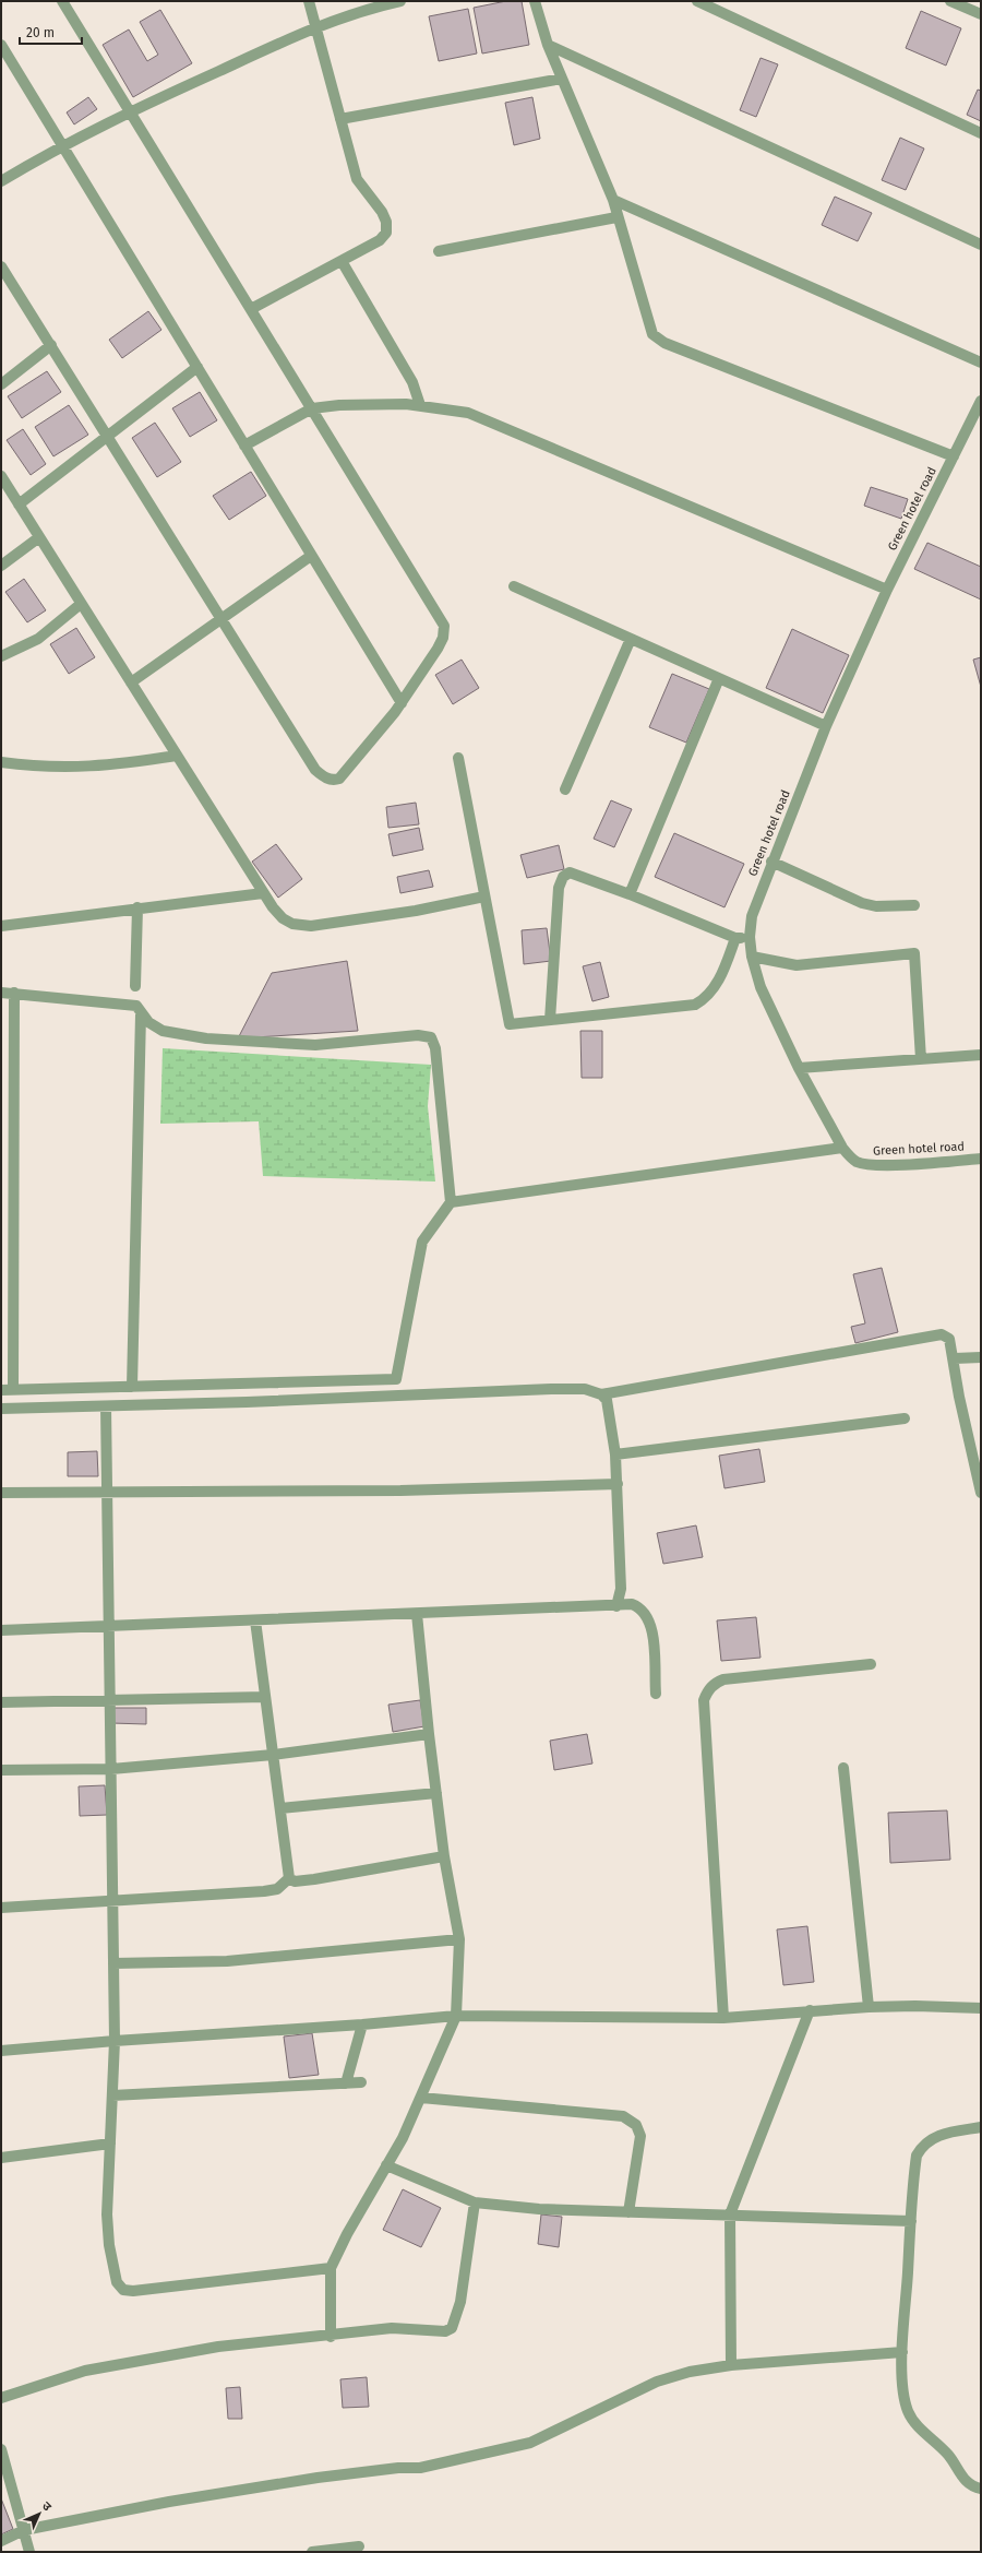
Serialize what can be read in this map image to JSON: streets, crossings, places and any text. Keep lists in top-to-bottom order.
{
  "streets": {
    "street": ["Green hotel road"]
  },
  "scale_bar": "20 m",
  "north": "top right"
}
